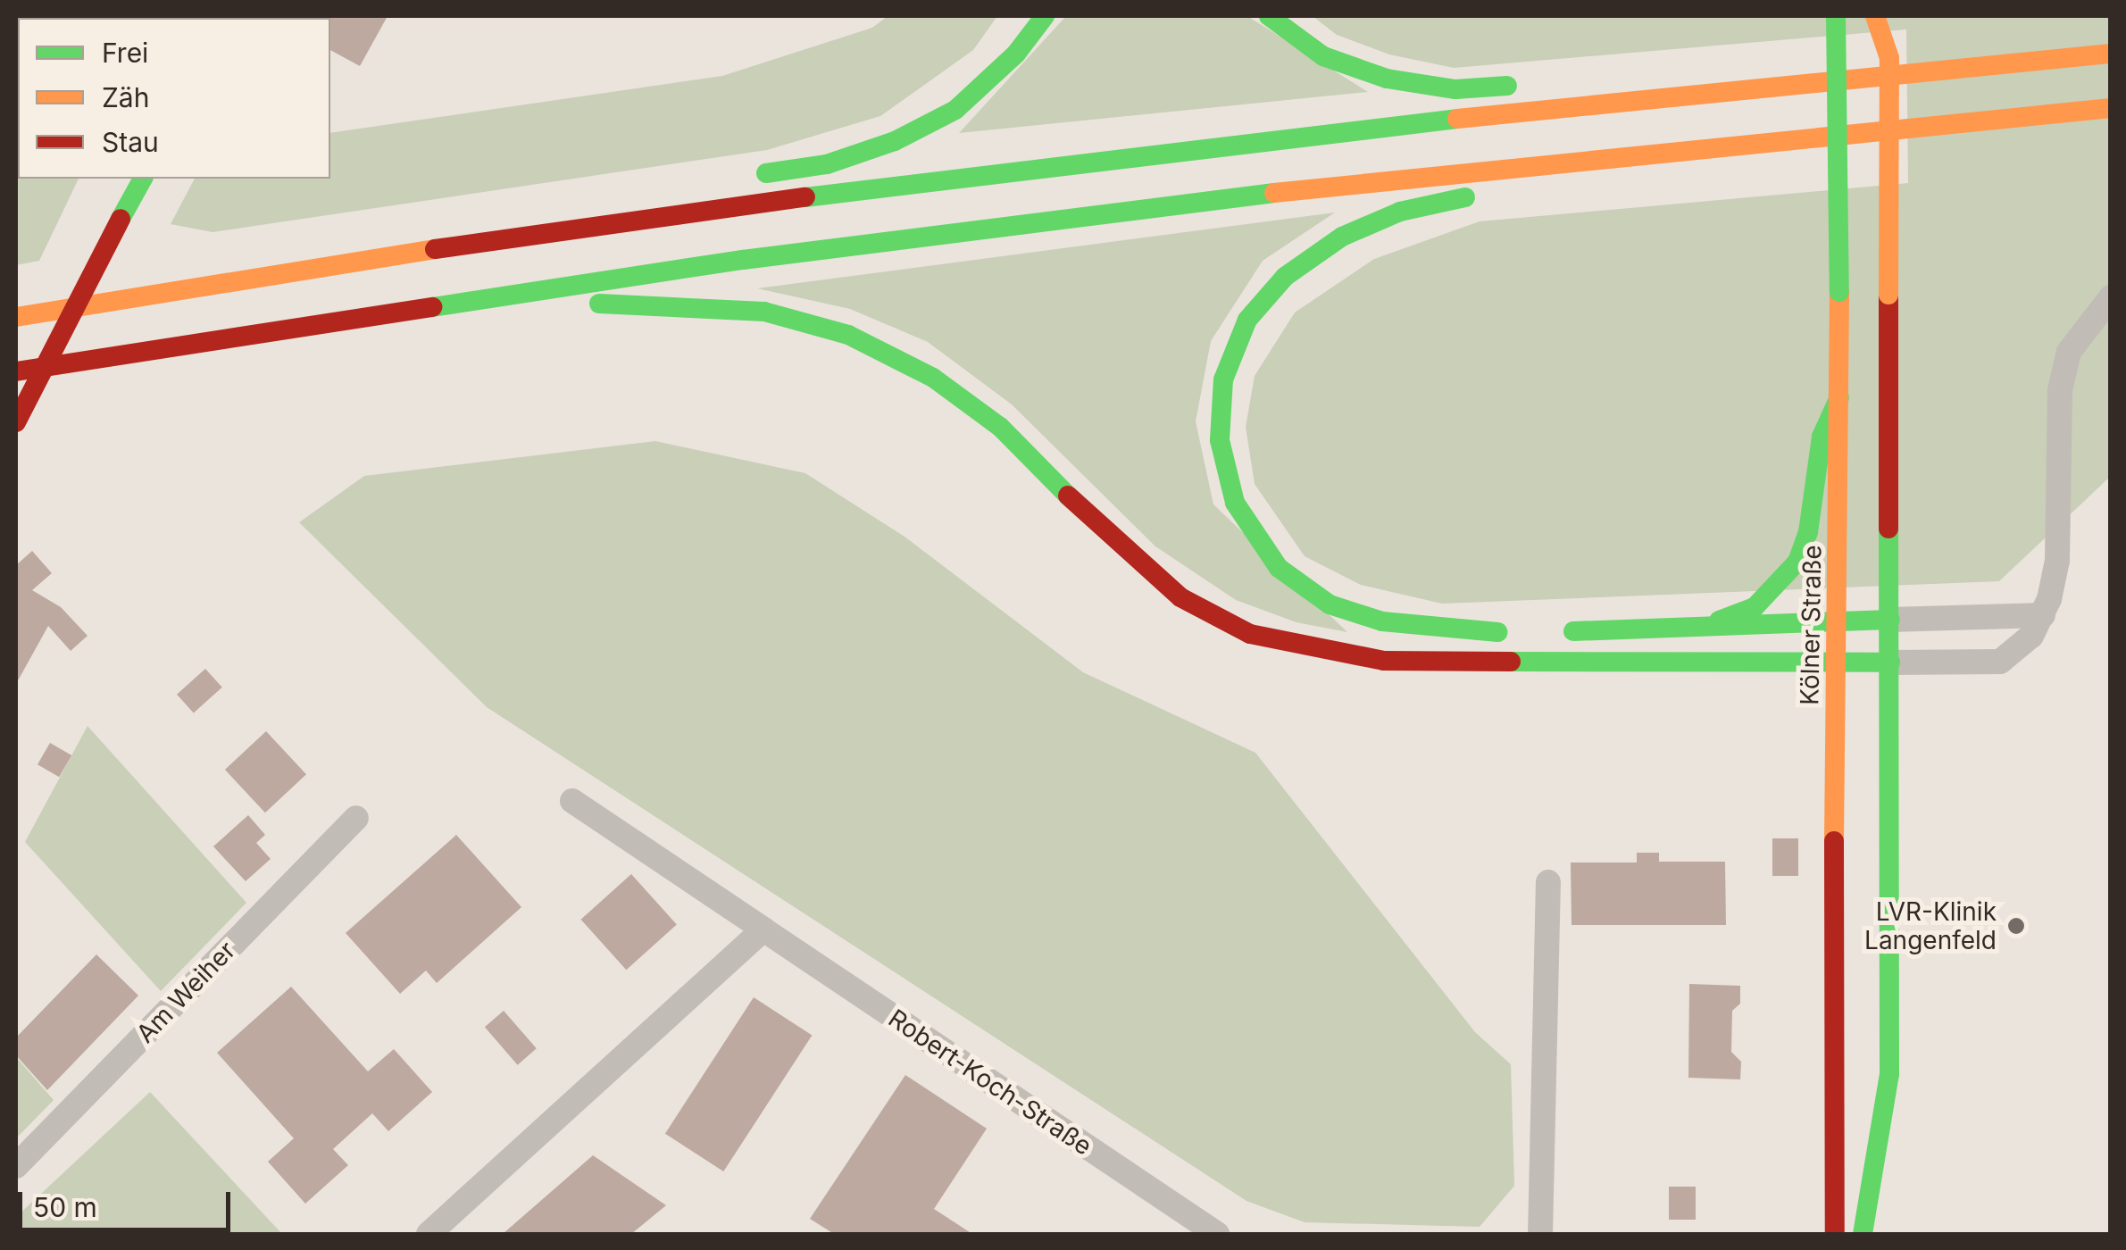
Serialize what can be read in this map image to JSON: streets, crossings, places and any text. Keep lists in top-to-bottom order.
{
  "streets": {
    "main road": ["Kölner Straße"],
    "street": ["Am Weiher", "Robert-Koch-Straße"]
  },
  "places": ["LVR-Klinik Langenfeld"],
  "legend": ["Frei", "Zäh", "Stau"],
  "scale_bar": "50 m"
}
